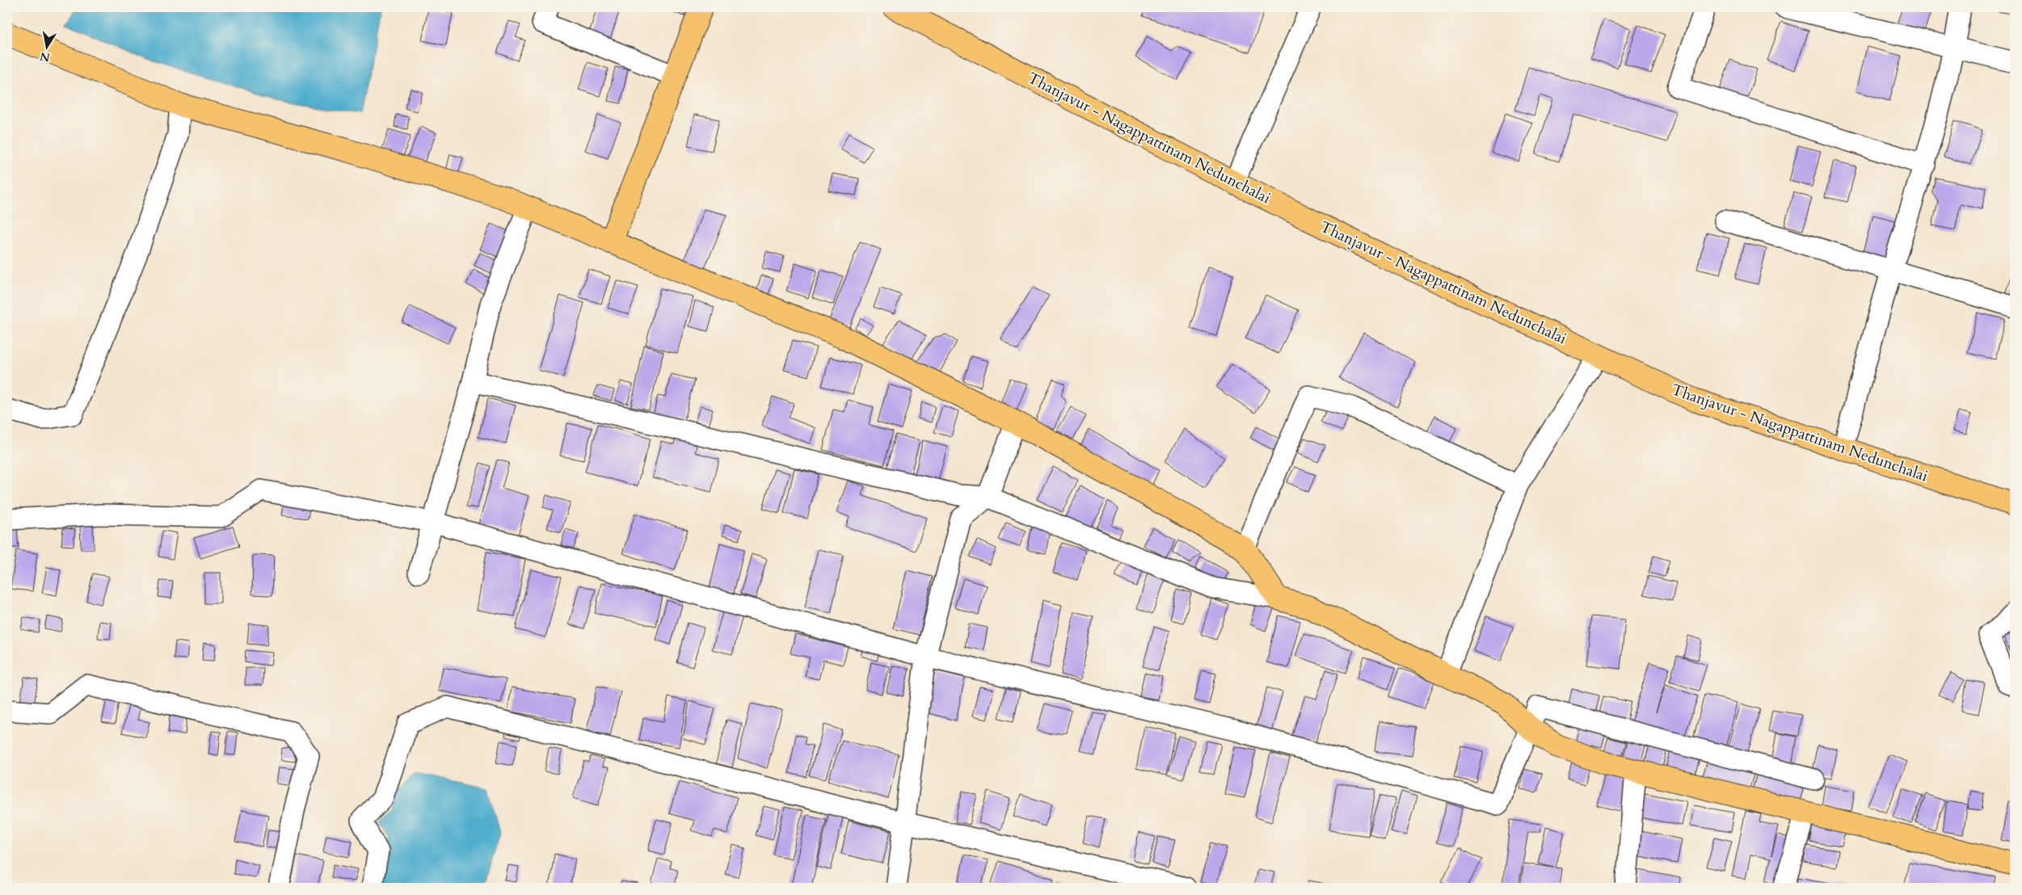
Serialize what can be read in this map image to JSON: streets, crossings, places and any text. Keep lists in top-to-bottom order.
{
  "streets": {
    "main road": ["Thanjavur - Nagappattinam Nedunchalai"]
  },
  "north": "bottom"
}
